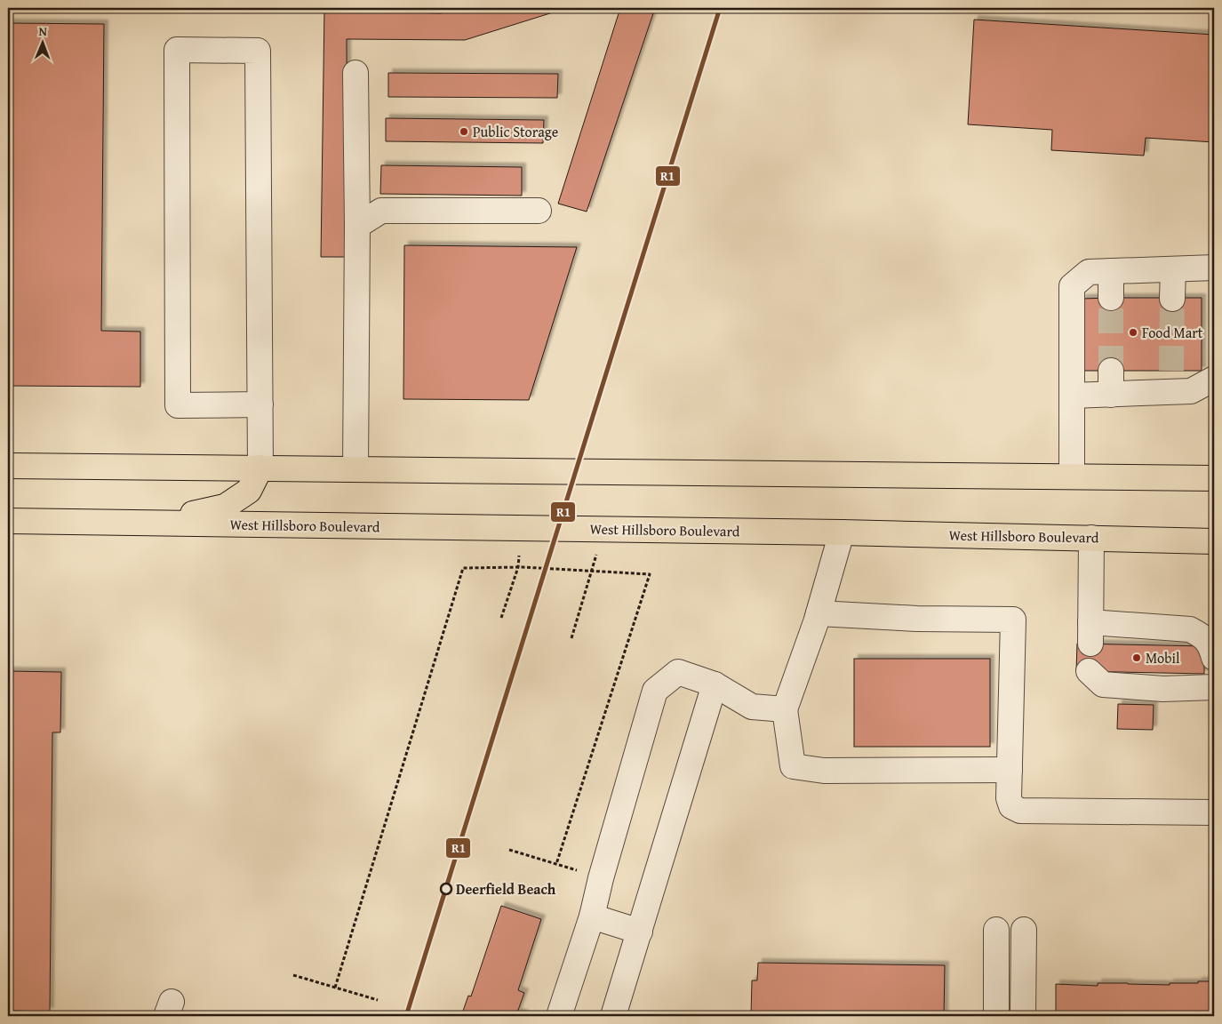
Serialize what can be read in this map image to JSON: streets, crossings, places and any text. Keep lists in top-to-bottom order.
{
  "streets": {
    "main road": ["West Hillsboro Boulevard"]
  },
  "places": [
    "Public Storage",
    "Food Mart",
    "Mobil",
    "Deerfield Beach"
  ],
  "lines": ["transit line R1"],
  "north": "top"
}
